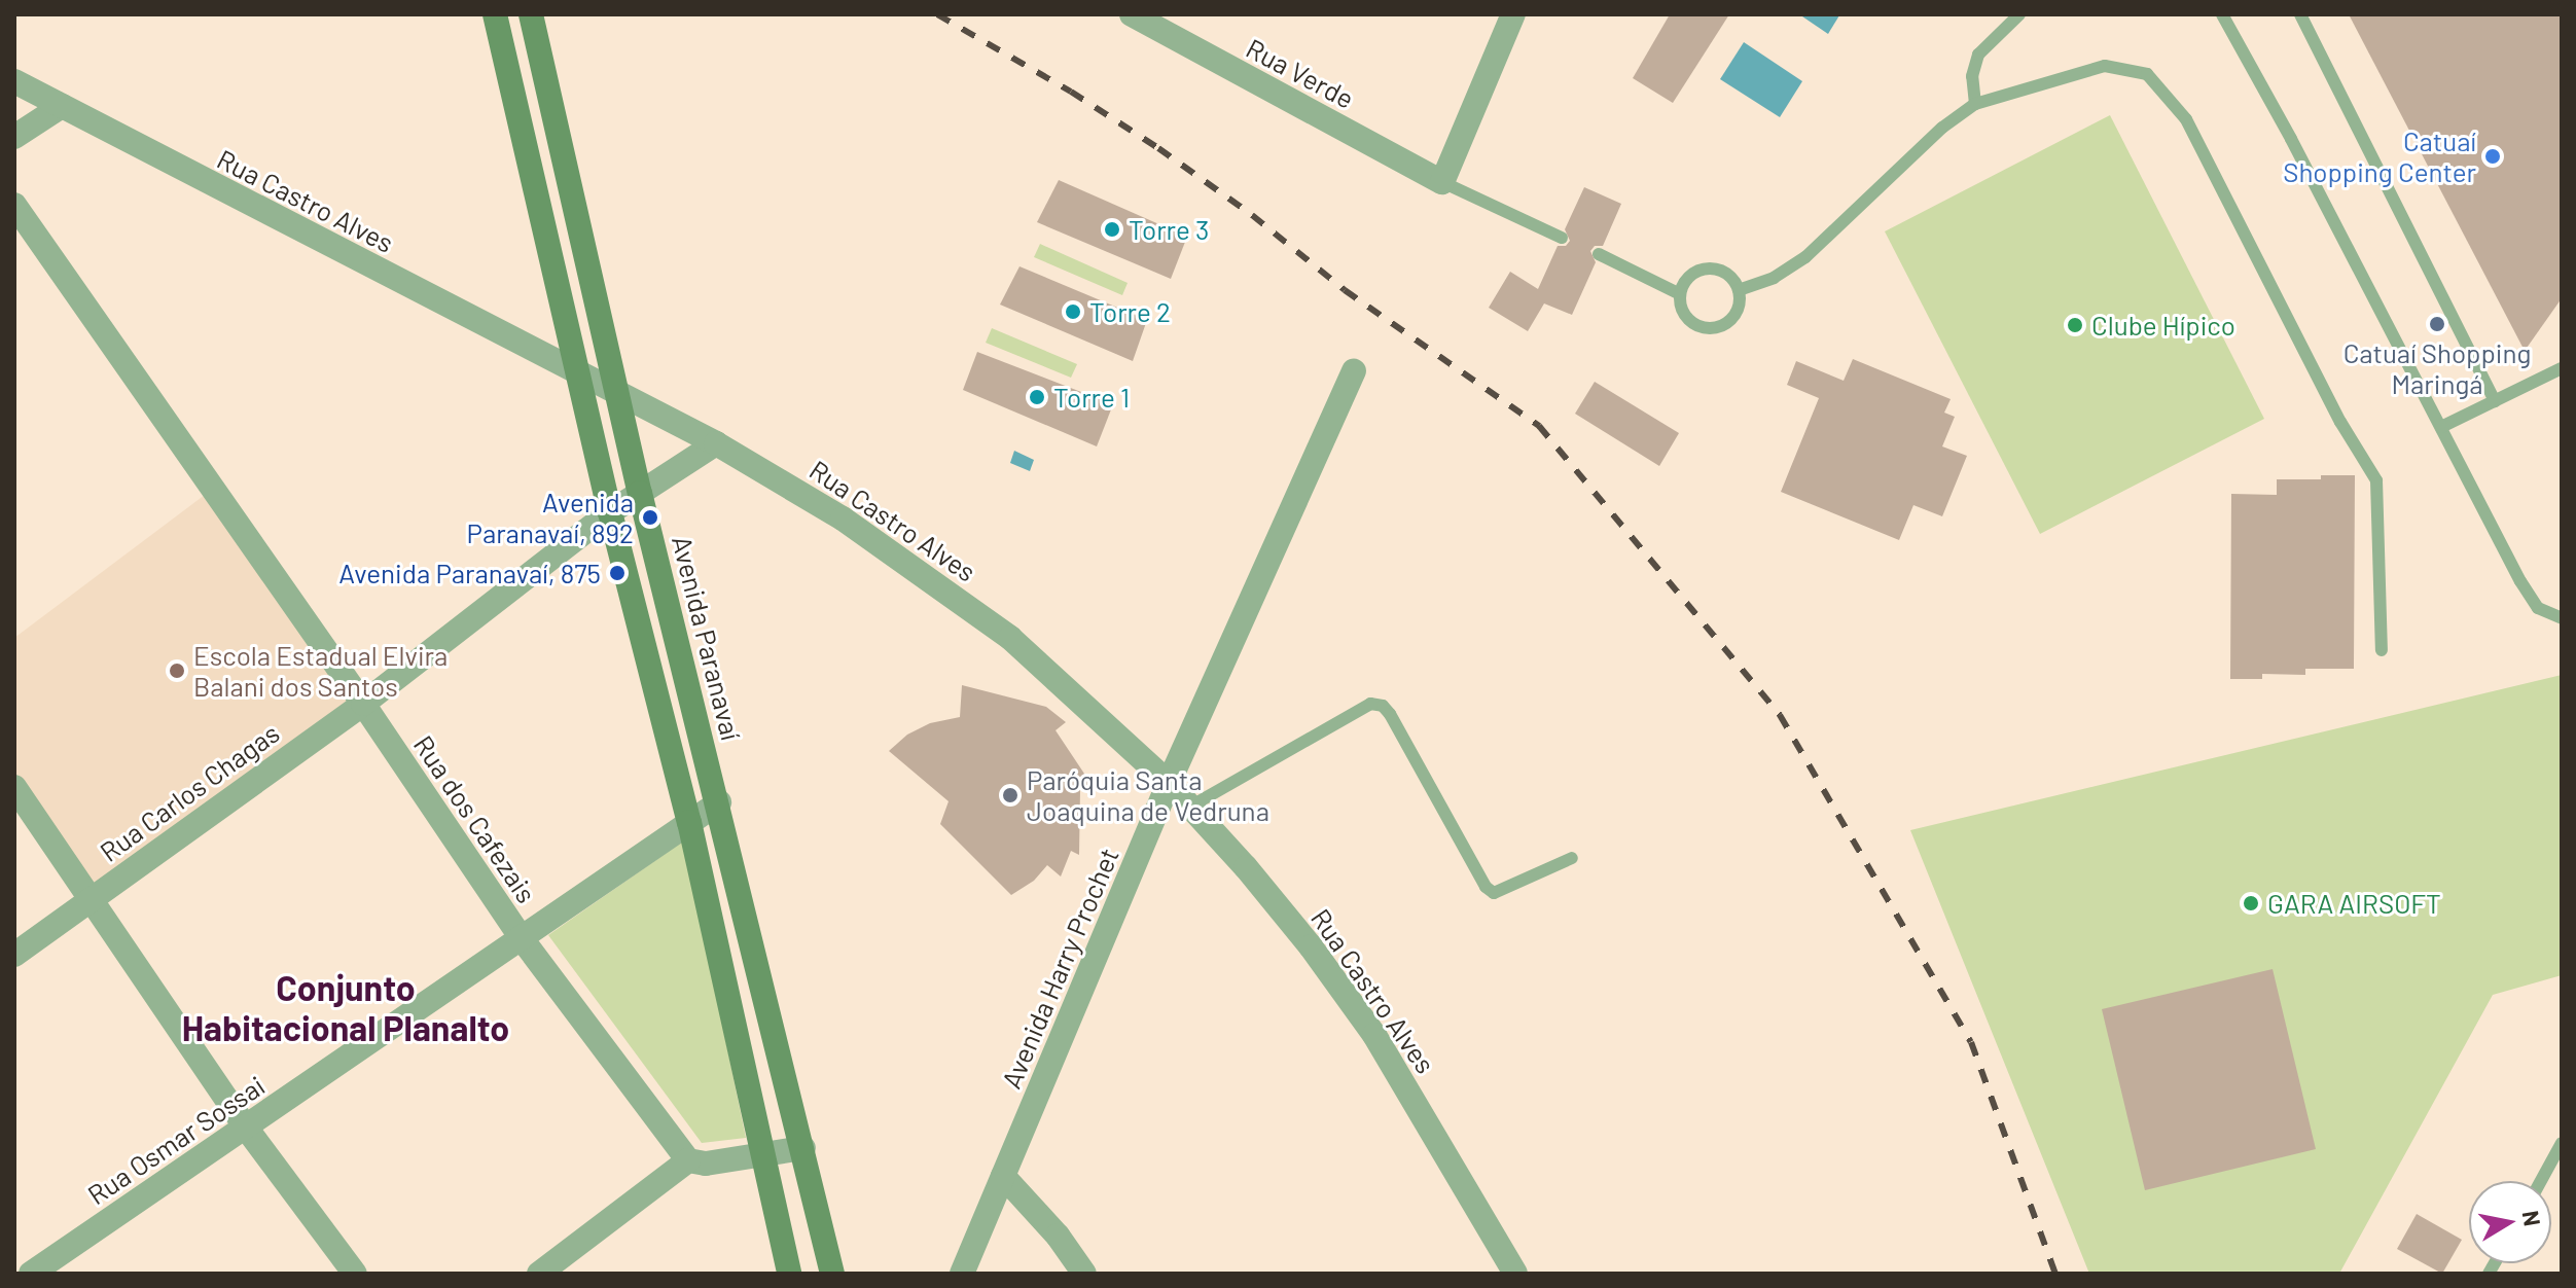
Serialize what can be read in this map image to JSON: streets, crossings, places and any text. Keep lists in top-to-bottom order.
{
  "streets": {
    "main road": ["Avenida Paranavaí"],
    "street": [
      "Rua Verde",
      "Rua Castro Alves",
      "Rua Carlos Chagas",
      "Rua dos Cafezais",
      "Avenida Harry Prochet",
      "Rua Osmar Sossai"
    ]
  },
  "crossings": [
    ["Rua Castro Alves", "Avenida Paranavaí"],
    ["Rua Castro Alves", "Rua Carlos Chagas"],
    ["Rua Castro Alves", "Avenida Harry Prochet"],
    ["Avenida Paranavaí", "Rua Carlos Chagas"],
    ["Avenida Paranavaí", "Rua Osmar Sossai"],
    ["Rua Carlos Chagas", "Rua dos Cafezais"],
    ["Rua dos Cafezais", "Rua Osmar Sossai"]
  ],
  "districts": ["Conjunto Habitacional Planalto"],
  "places": [
    "Catuaí Shopping Center",
    "Torre 3",
    "Torre 2",
    "Catuaí Shopping Maringá",
    "Clube Hípico",
    "Torre 1",
    "Avenida Paranavaí, 892",
    "Avenida Paranavaí, 875",
    "Escola Estadual Elvira Balani dos Santos",
    "Paróquia Santa Joaquina de Vedruna",
    "GARA AIRSOFT"
  ],
  "north": "right"
}
